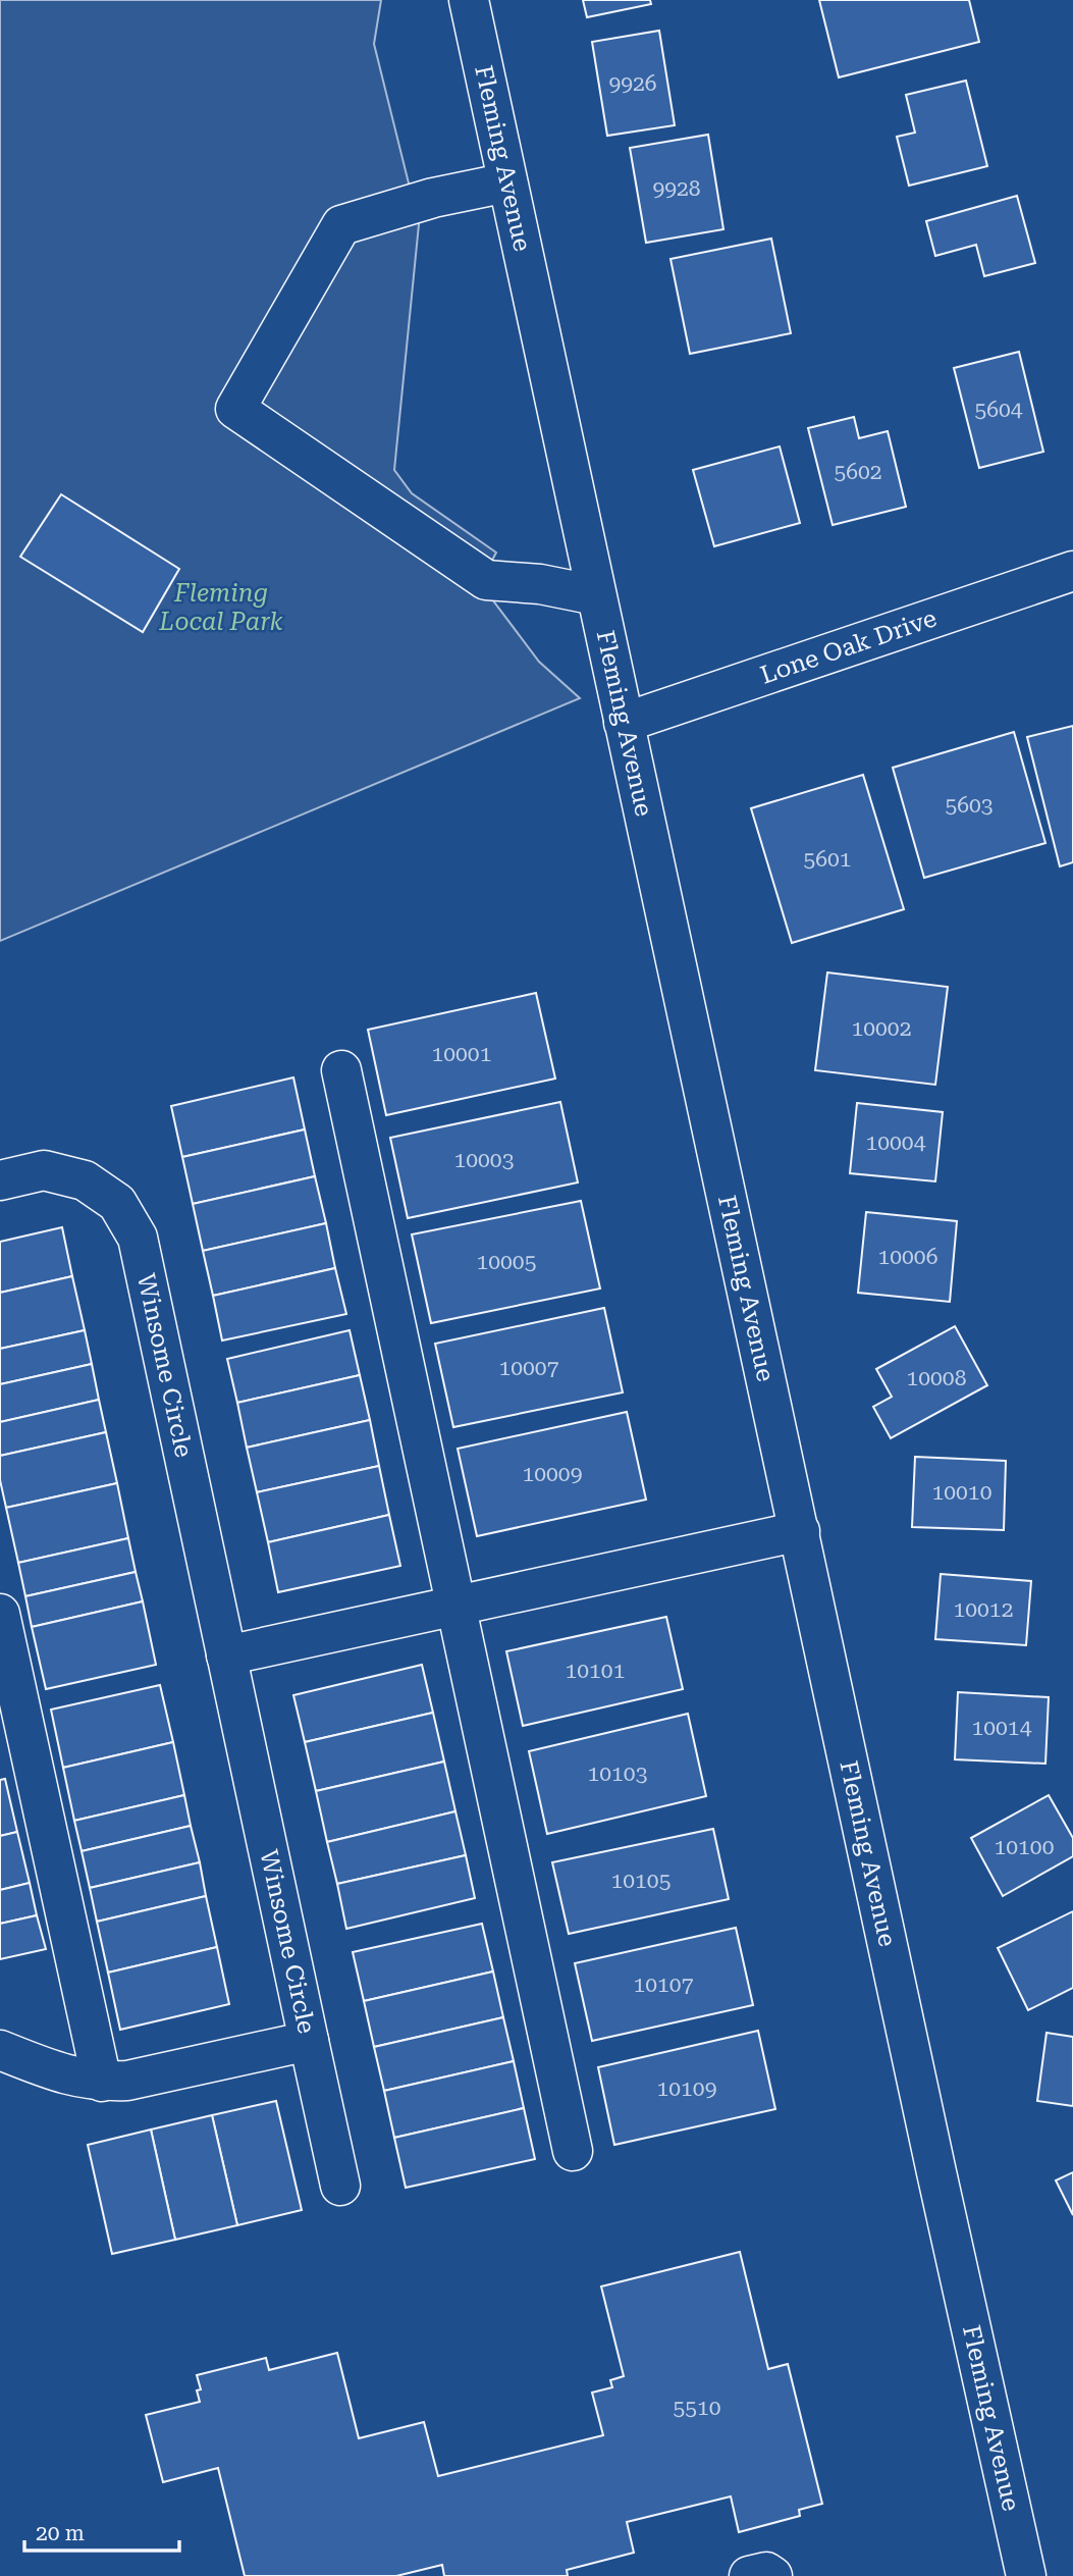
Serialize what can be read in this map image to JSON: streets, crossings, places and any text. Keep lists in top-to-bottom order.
{
  "streets": {
    "street": ["Fleming Avenue", "Lone Oak Drive", "Winsome Circle"]
  },
  "crossings": [
    ["Fleming Avenue", "Lone Oak Drive"]
  ],
  "parks": ["Fleming Local Park"],
  "house_numbers": [
    "9926",
    "9928",
    "5604",
    "5602",
    "5603",
    "5601",
    "10002",
    "10001",
    "10004",
    "10003",
    "10006",
    "10005",
    "10007",
    "10008",
    "10009",
    "10010",
    "10012",
    "10101",
    "10014",
    "10103",
    "10100",
    "10105",
    "10107",
    "10109",
    "5510"
  ],
  "scale_bar": "20 m"
}
